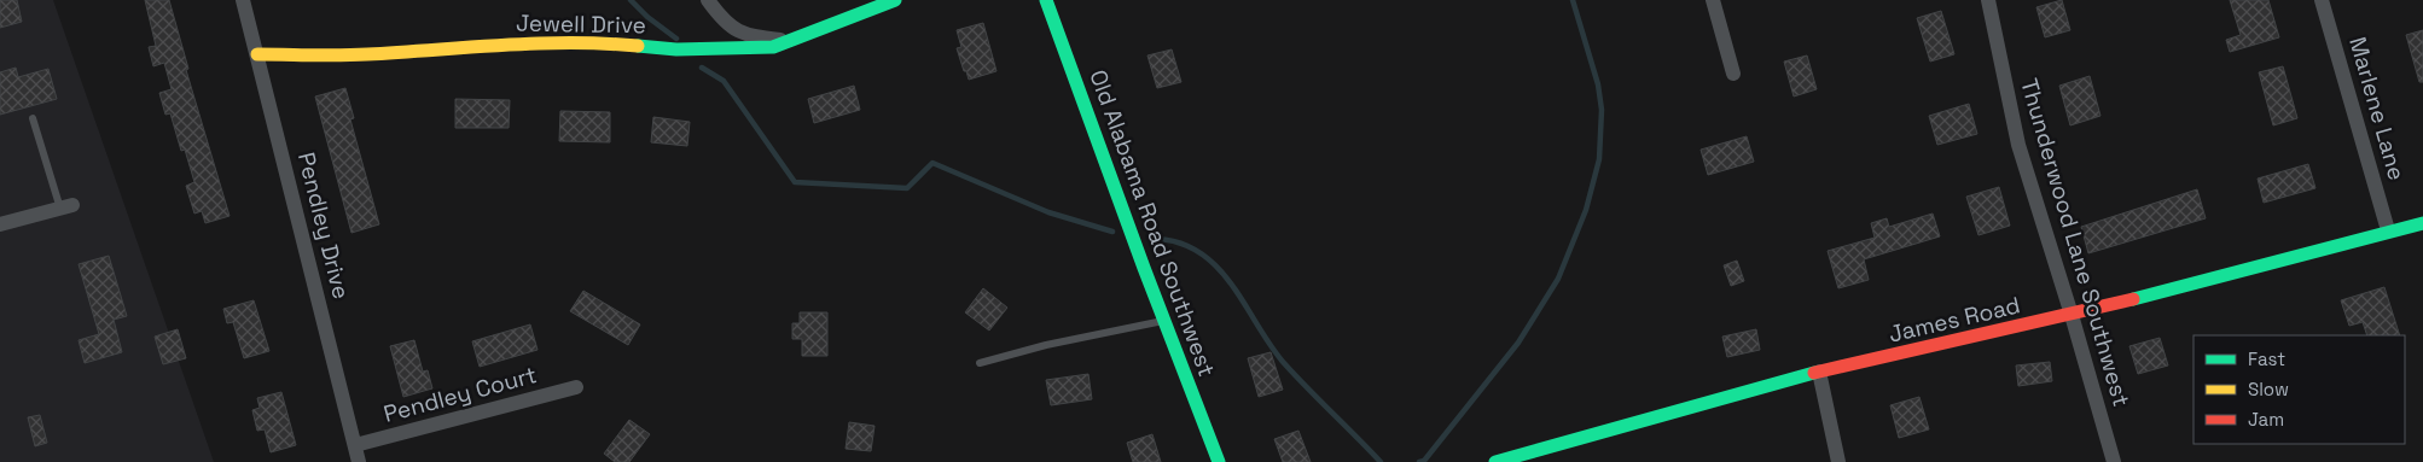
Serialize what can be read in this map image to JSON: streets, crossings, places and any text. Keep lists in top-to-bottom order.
{
  "streets": {
    "street": [
      "Jewell Drive",
      "Marlene Lane",
      "Old Alabama Road Southwest",
      "Pendley Drive",
      "Thunderwood Lane Southwest",
      "James Road",
      "Pendley Court"
    ]
  },
  "crossings": [
    ["Jewell Drive", "Pendley Drive"],
    ["Marlene Lane", "James Road"],
    ["Pendley Drive", "Pendley Court"],
    ["Thunderwood Lane Southwest", "James Road"]
  ],
  "legend": ["Fast", "Slow", "Jam"]
}
